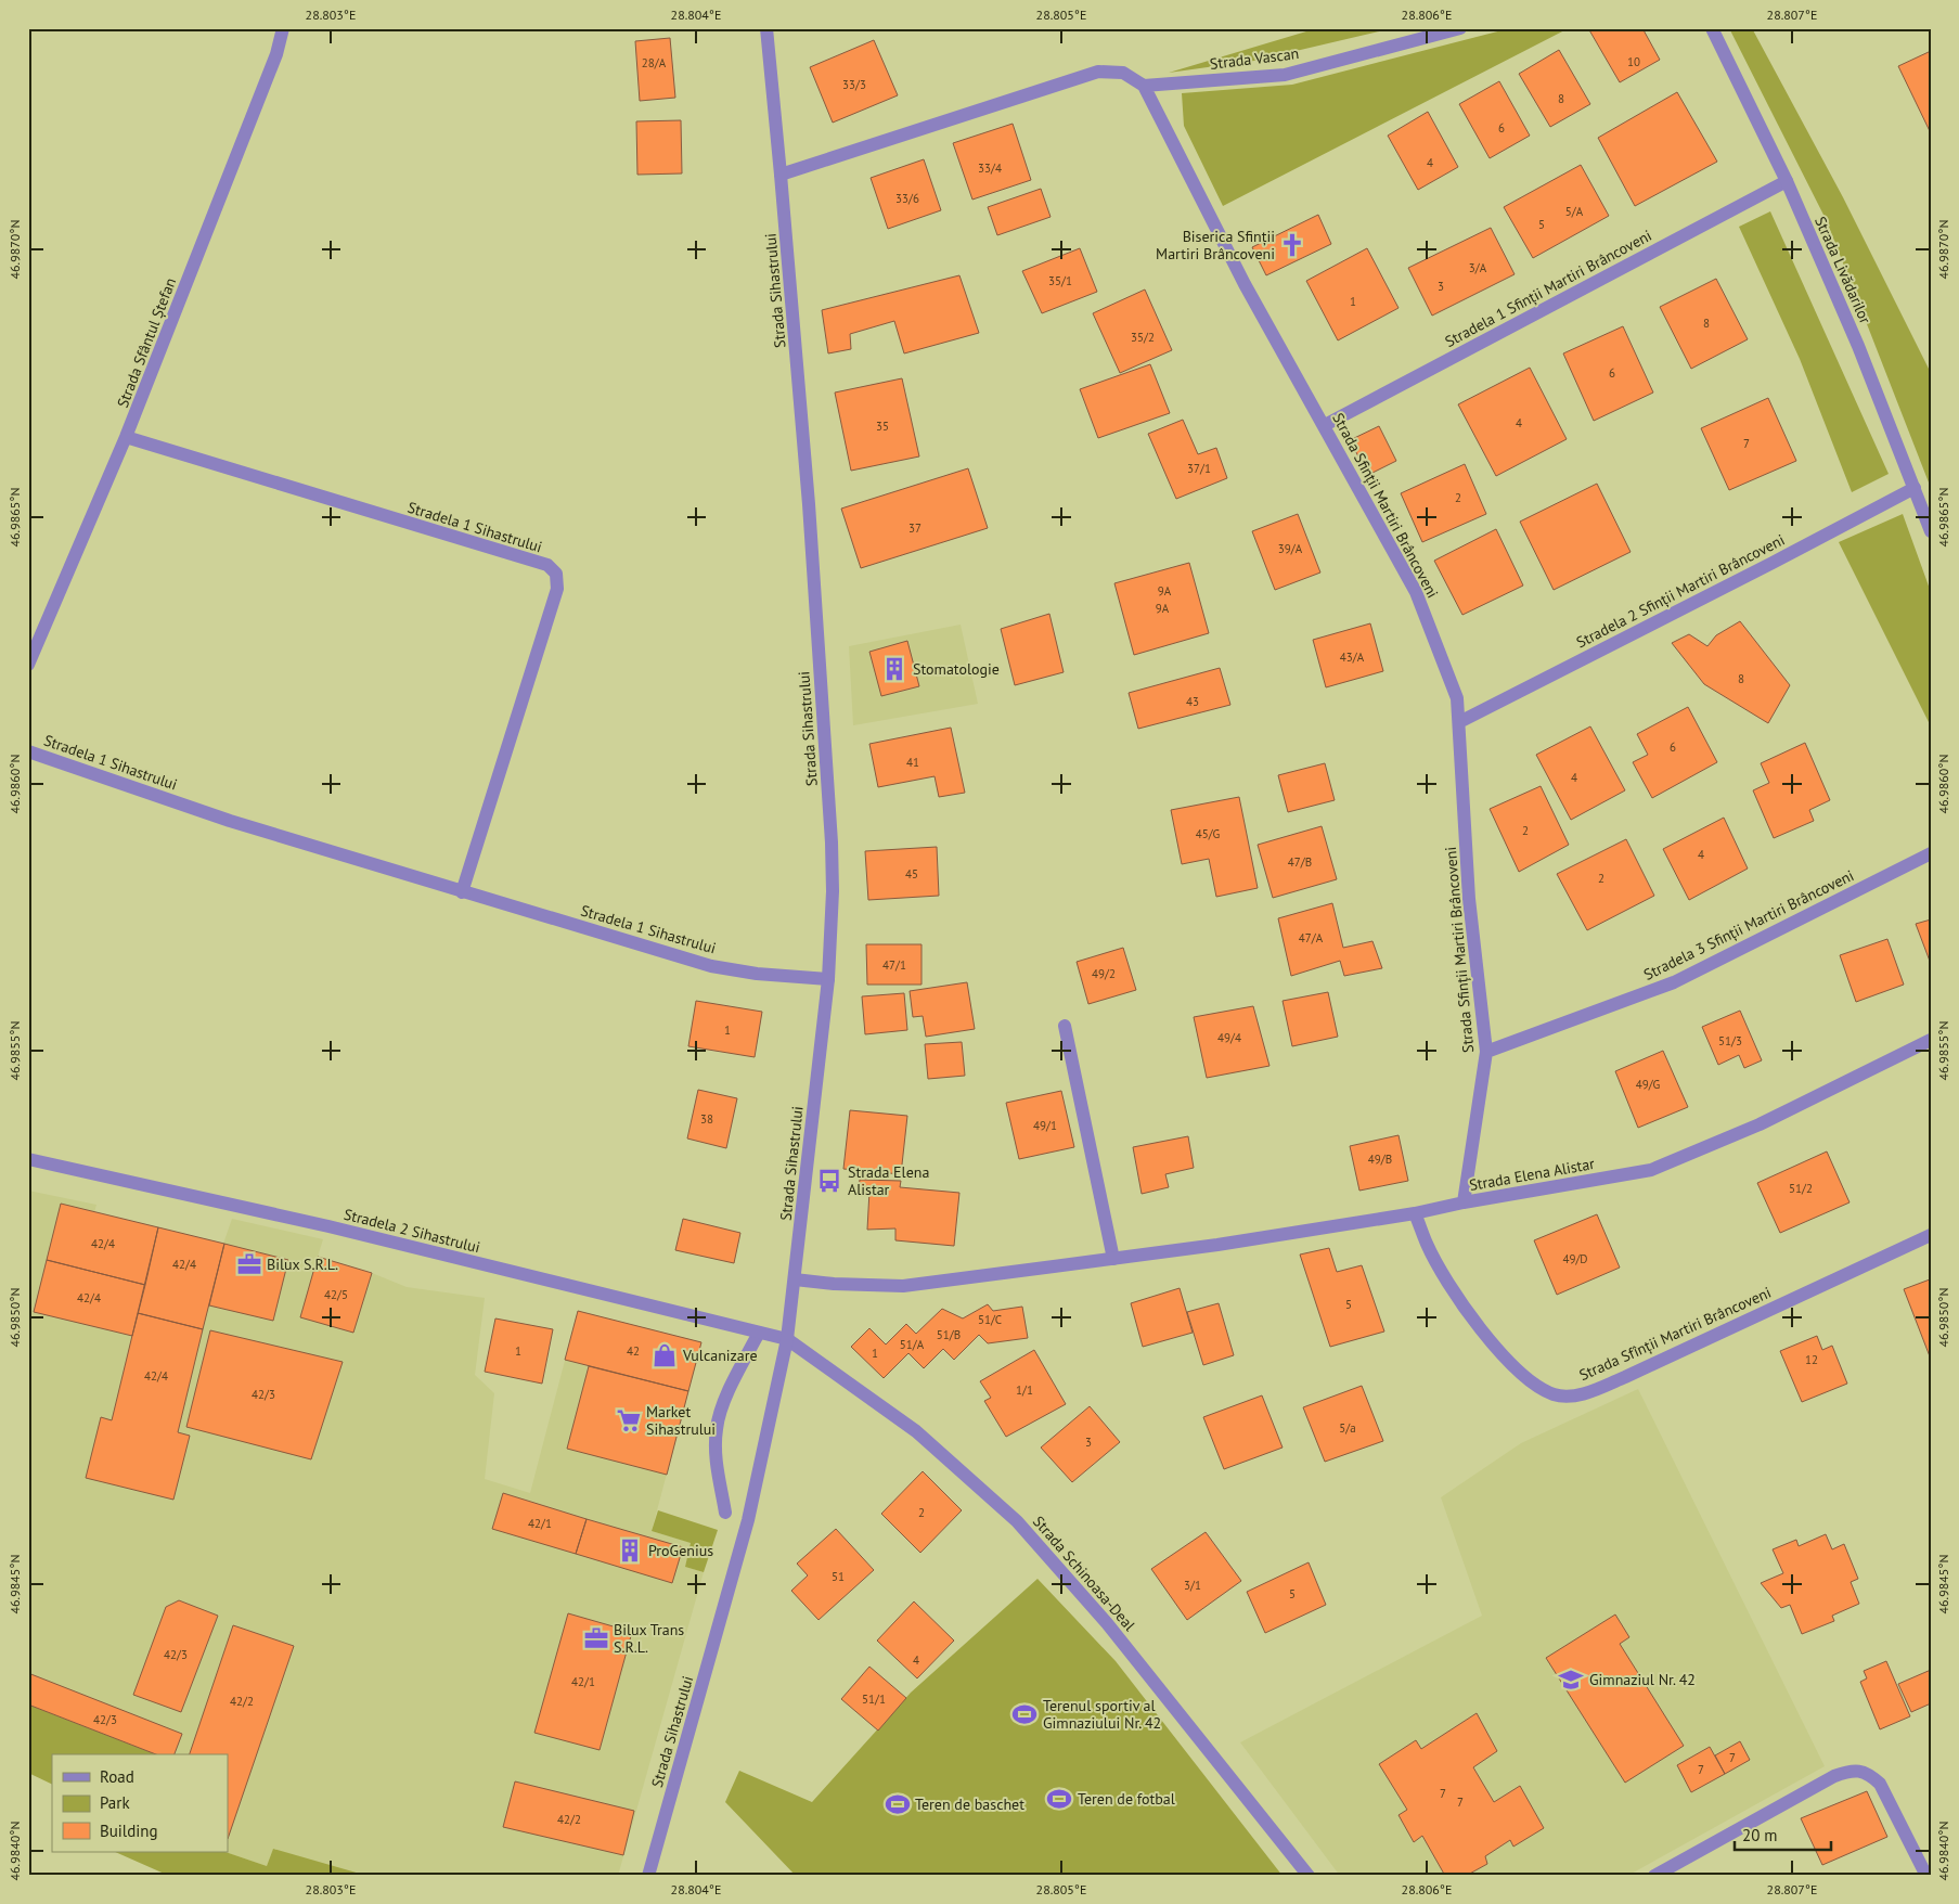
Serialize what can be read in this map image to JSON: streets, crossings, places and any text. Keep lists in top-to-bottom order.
{
  "streets": {
    "street": [
      "Strada Vascan",
      "Strada Livădarilor",
      "Stradela 1 Sfinții Martiri Brâncoveni",
      "Strada Sihastrului",
      "Strada Sfântul Ștefan",
      "Strada Sfinții Martiri Brâncoveni",
      "Stradela 1 Sihastrului",
      "Stradela 2 Sfinții Martiri Brâncoveni",
      "Stradela 3 Sfinții Martiri Brâncoveni",
      "Strada Elena Alistar",
      "Stradela 2 Sihastrului",
      "Strada Sfînții Martiri Brâncoveni",
      "Strada Schinoasa-Deal"
    ]
  },
  "crossings": [
    ["Strada Vascan", "Strada Sfinții Martiri Brâncoveni"],
    ["Strada Livădarilor", "Stradela 1 Sfinții Martiri Brâncoveni"],
    ["Strada Livădarilor", "Stradela 2 Sfinții Martiri Brâncoveni"],
    ["Stradela 1 Sfinții Martiri Brâncoveni", "Strada Sfinții Martiri Brâncoveni"],
    ["Strada Sihastrului", "Stradela 1 Sihastrului"],
    ["Strada Sihastrului", "Stradela 2 Sihastrului"],
    ["Strada Sihastrului", "Strada Schinoasa-Deal"],
    ["Strada Sfântul Ștefan", "Stradela 1 Sihastrului"],
    ["Strada Sfinții Martiri Brâncoveni", "Stradela 2 Sfinții Martiri Brâncoveni"],
    ["Strada Sfinții Martiri Brâncoveni", "Stradela 3 Sfinții Martiri Brâncoveni"],
    ["Strada Sfinții Martiri Brâncoveni", "Strada Elena Alistar"],
    ["Strada Elena Alistar", "Strada Sfînții Martiri Brâncoveni"],
    ["Stradela 2 Sihastrului", "Strada Schinoasa-Deal"]
  ],
  "places": {
    "church": ["Biserica Sfinții Martiri Brâncoveni"],
    "building": ["Stomatologie", "ProGenius"],
    "bus stop": ["Strada Elena Alistar"],
    "office": ["Bilux S.R.L.", "Bilux Trans S.R.L."],
    "shop": ["Vulcanizare"],
    "supermarket": ["Market Sihastrului"],
    "school or university": ["Gimnaziul Nr. 42"],
    "sports": ["Terenul sportiv al Gimnaziului Nr. 42", "Teren de fotbal", "Teren de baschet"]
  },
  "house_numbers": [
    "10",
    "28/A",
    "33/3",
    "8",
    "6",
    "4",
    "33/4",
    "33/6",
    "5/A",
    "5",
    "3/A",
    "35/1",
    "3",
    "1",
    "8",
    "35/2",
    "6",
    "4",
    "35",
    "7",
    "37/1",
    "2",
    "37",
    "39/A",
    "9A",
    "9A",
    "43/A",
    "8",
    "43",
    "6",
    "41",
    "4",
    "2",
    "45/G",
    "4",
    "47/B",
    "45",
    "2",
    "47/A",
    "47/1",
    "49/2",
    "1",
    "49/4",
    "51/3",
    "49/G",
    "38",
    "49/1",
    "49/B",
    "51/2",
    "42/4",
    "49/D",
    "42/4",
    "42/5",
    "42/4",
    "5",
    "51/C",
    "51/B",
    "51/A",
    "1",
    "42",
    "1",
    "12",
    "42/4",
    "1/1",
    "42/3",
    "5/a",
    "3",
    "2",
    "42/1",
    "51",
    "3/1",
    "5",
    "42/3",
    "4",
    "42/1",
    "51/1",
    "42/2",
    "42/3",
    "7",
    "7",
    "7",
    "7",
    "42/2"
  ],
  "legend": ["Road", "Park", "Building"],
  "scale_bar": "20 m",
  "coordinates": [
    "28.803°E",
    "28.804°E",
    "28.805°E",
    "28.806°E",
    "28.807°E",
    "46.9870°N",
    "46.9865°N",
    "46.9860°N",
    "46.9855°N",
    "46.9850°N",
    "46.9845°N",
    "46.9840°N"
  ]
}
